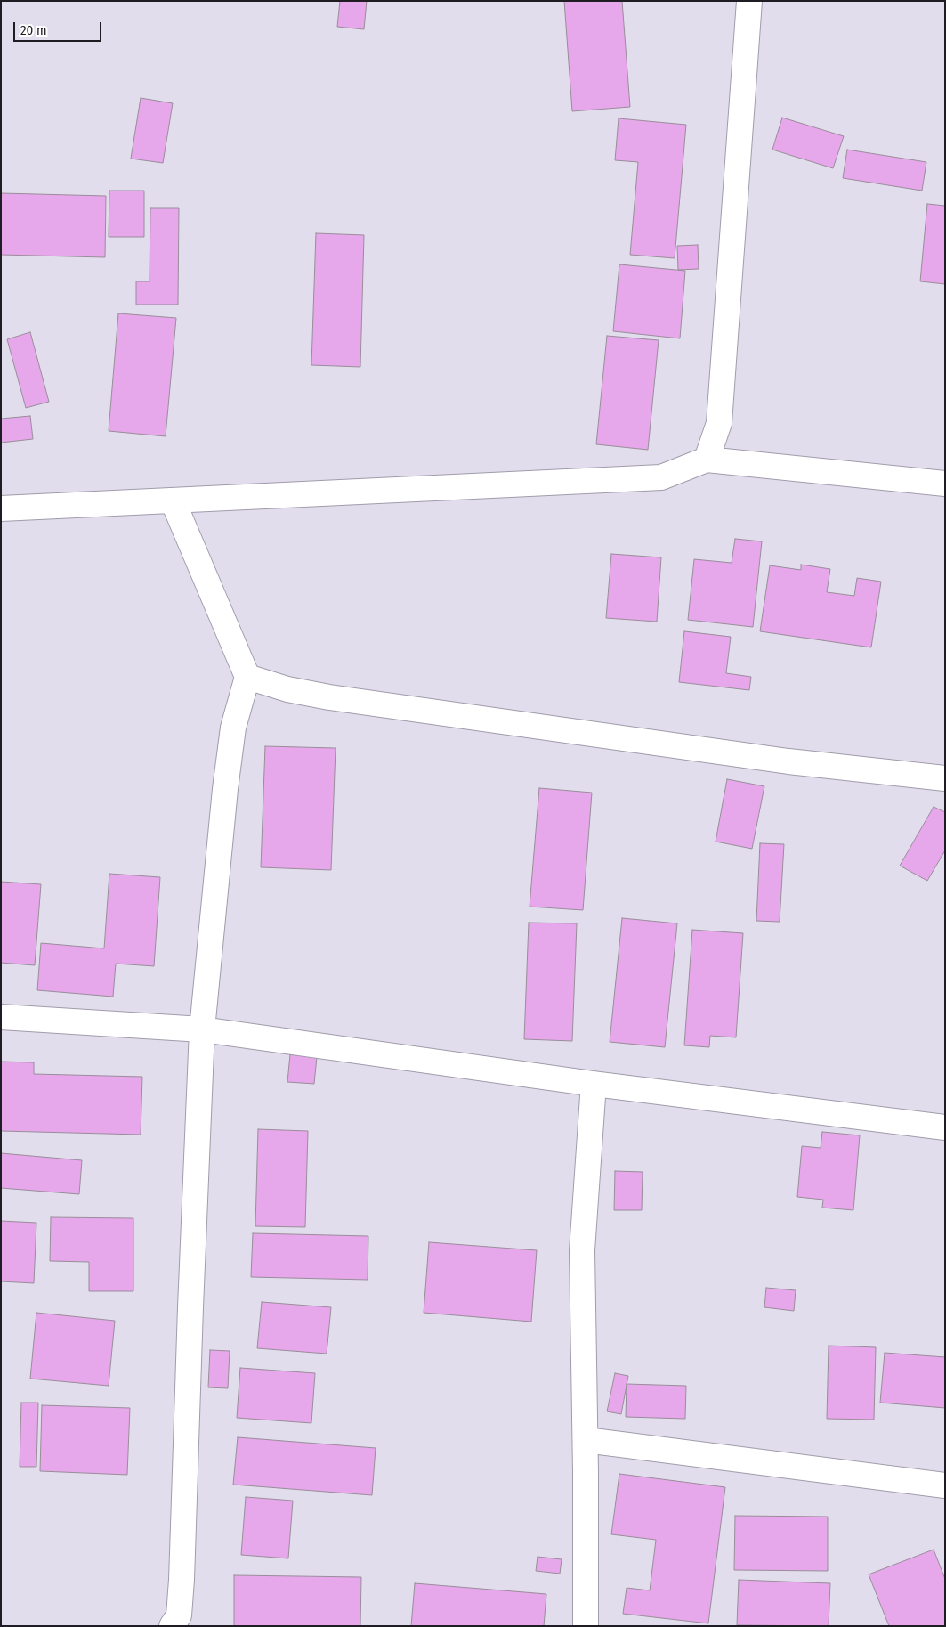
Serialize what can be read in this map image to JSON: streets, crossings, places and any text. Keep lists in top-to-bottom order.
{
  "scale_bar": "20 m"
}
